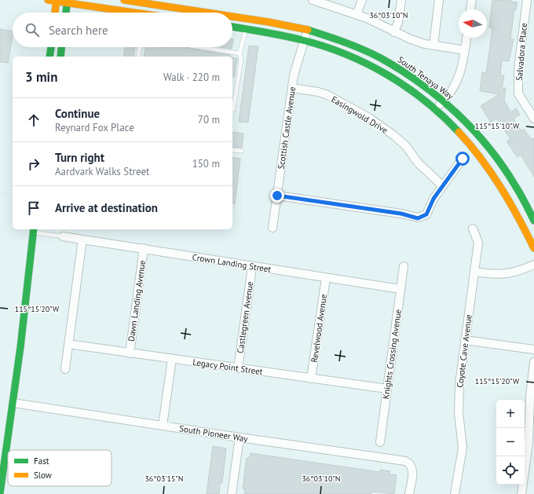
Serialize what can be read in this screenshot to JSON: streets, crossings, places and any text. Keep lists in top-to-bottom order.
{
  "streets": {
    "street": [
      "Salvadora Place",
      "South Tenaya Way",
      "Easingwold Drive",
      "Scottish Castle Avenue",
      "Crown Landing Street",
      "Dawn Landing Avenue",
      "Castlegreen Avenue",
      "Revelwood Avenue",
      "Coyote Cave Avenue",
      "Knights Crossing Avenue",
      "Legacy Point Street",
      "South Pioneer Way"
    ]
  },
  "crossings": [
    ["South Tenaya Way", "Scottish Castle Avenue"],
    ["Easingwold Drive", "Scottish Castle Avenue"],
    ["Crown Landing Street", "Dawn Landing Avenue"],
    ["Crown Landing Street", "Castlegreen Avenue"],
    ["Crown Landing Street", "Revelwood Avenue"],
    ["Crown Landing Street", "Knights Crossing Avenue"],
    ["Dawn Landing Avenue", "Legacy Point Street"],
    ["Castlegreen Avenue", "Legacy Point Street"],
    ["Revelwood Avenue", "Legacy Point Street"],
    ["Knights Crossing Avenue", "Legacy Point Street"]
  ],
  "legend": ["Fast", "Slow"],
  "north": "left",
  "page": {
    "search": "Search here",
    "heading": ["3 min", "Walk · 220 m"],
    "list": [
      ["Continue", "Reynard Fox Place", "70 m"],
      ["Turn right", "Aardvark Walks Street", "150 m"],
      "Arrive at destination"
    ],
    "map_buttons": ["+", "−"]
  },
  "coordinates": [
    "36°03'10\"N",
    "115°15'10\"W",
    "115°15'20\"W",
    "36°03'15\"N"
  ]
}
